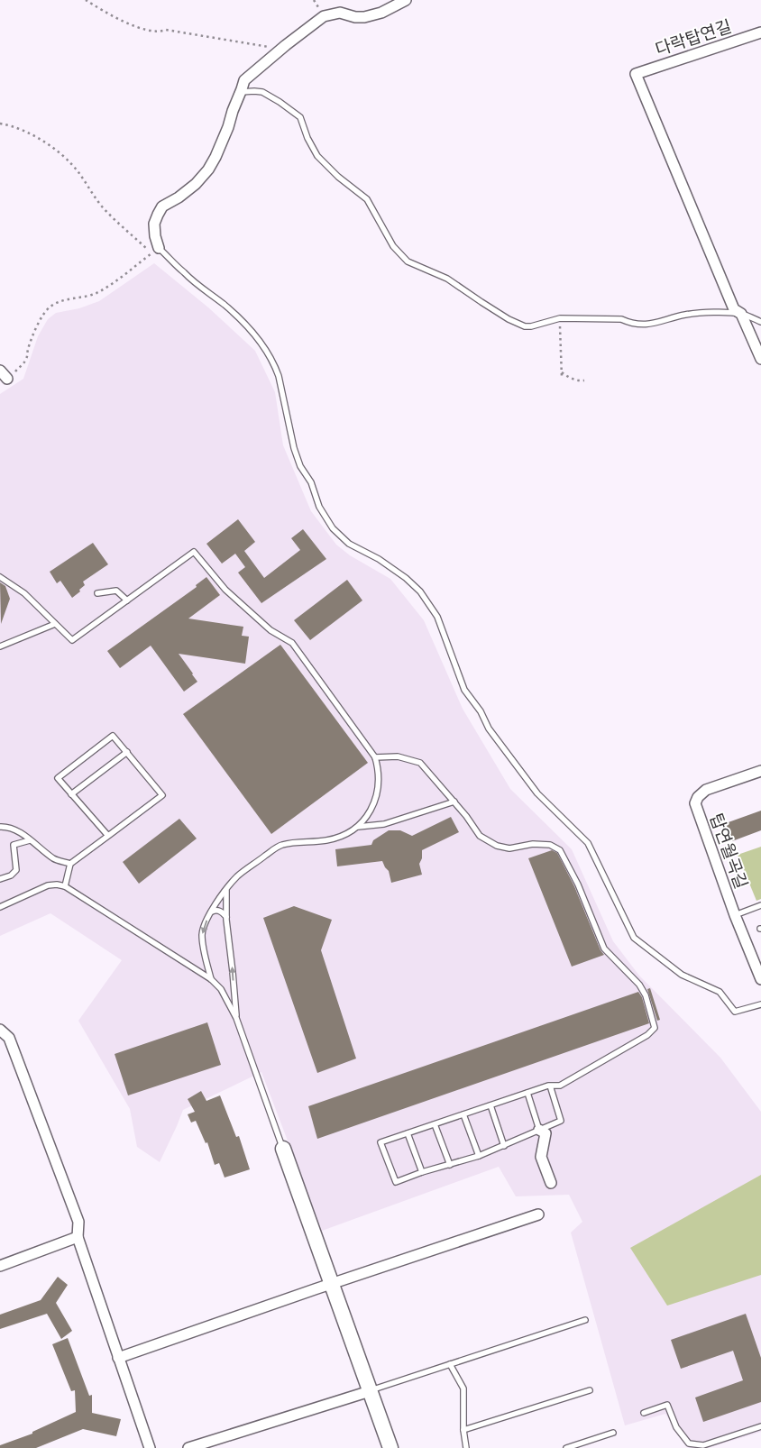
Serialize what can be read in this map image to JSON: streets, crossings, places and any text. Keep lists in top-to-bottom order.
{
  "streets": {
    "street": ["다락탑연길", "탑연월곡길"]
  }
}
